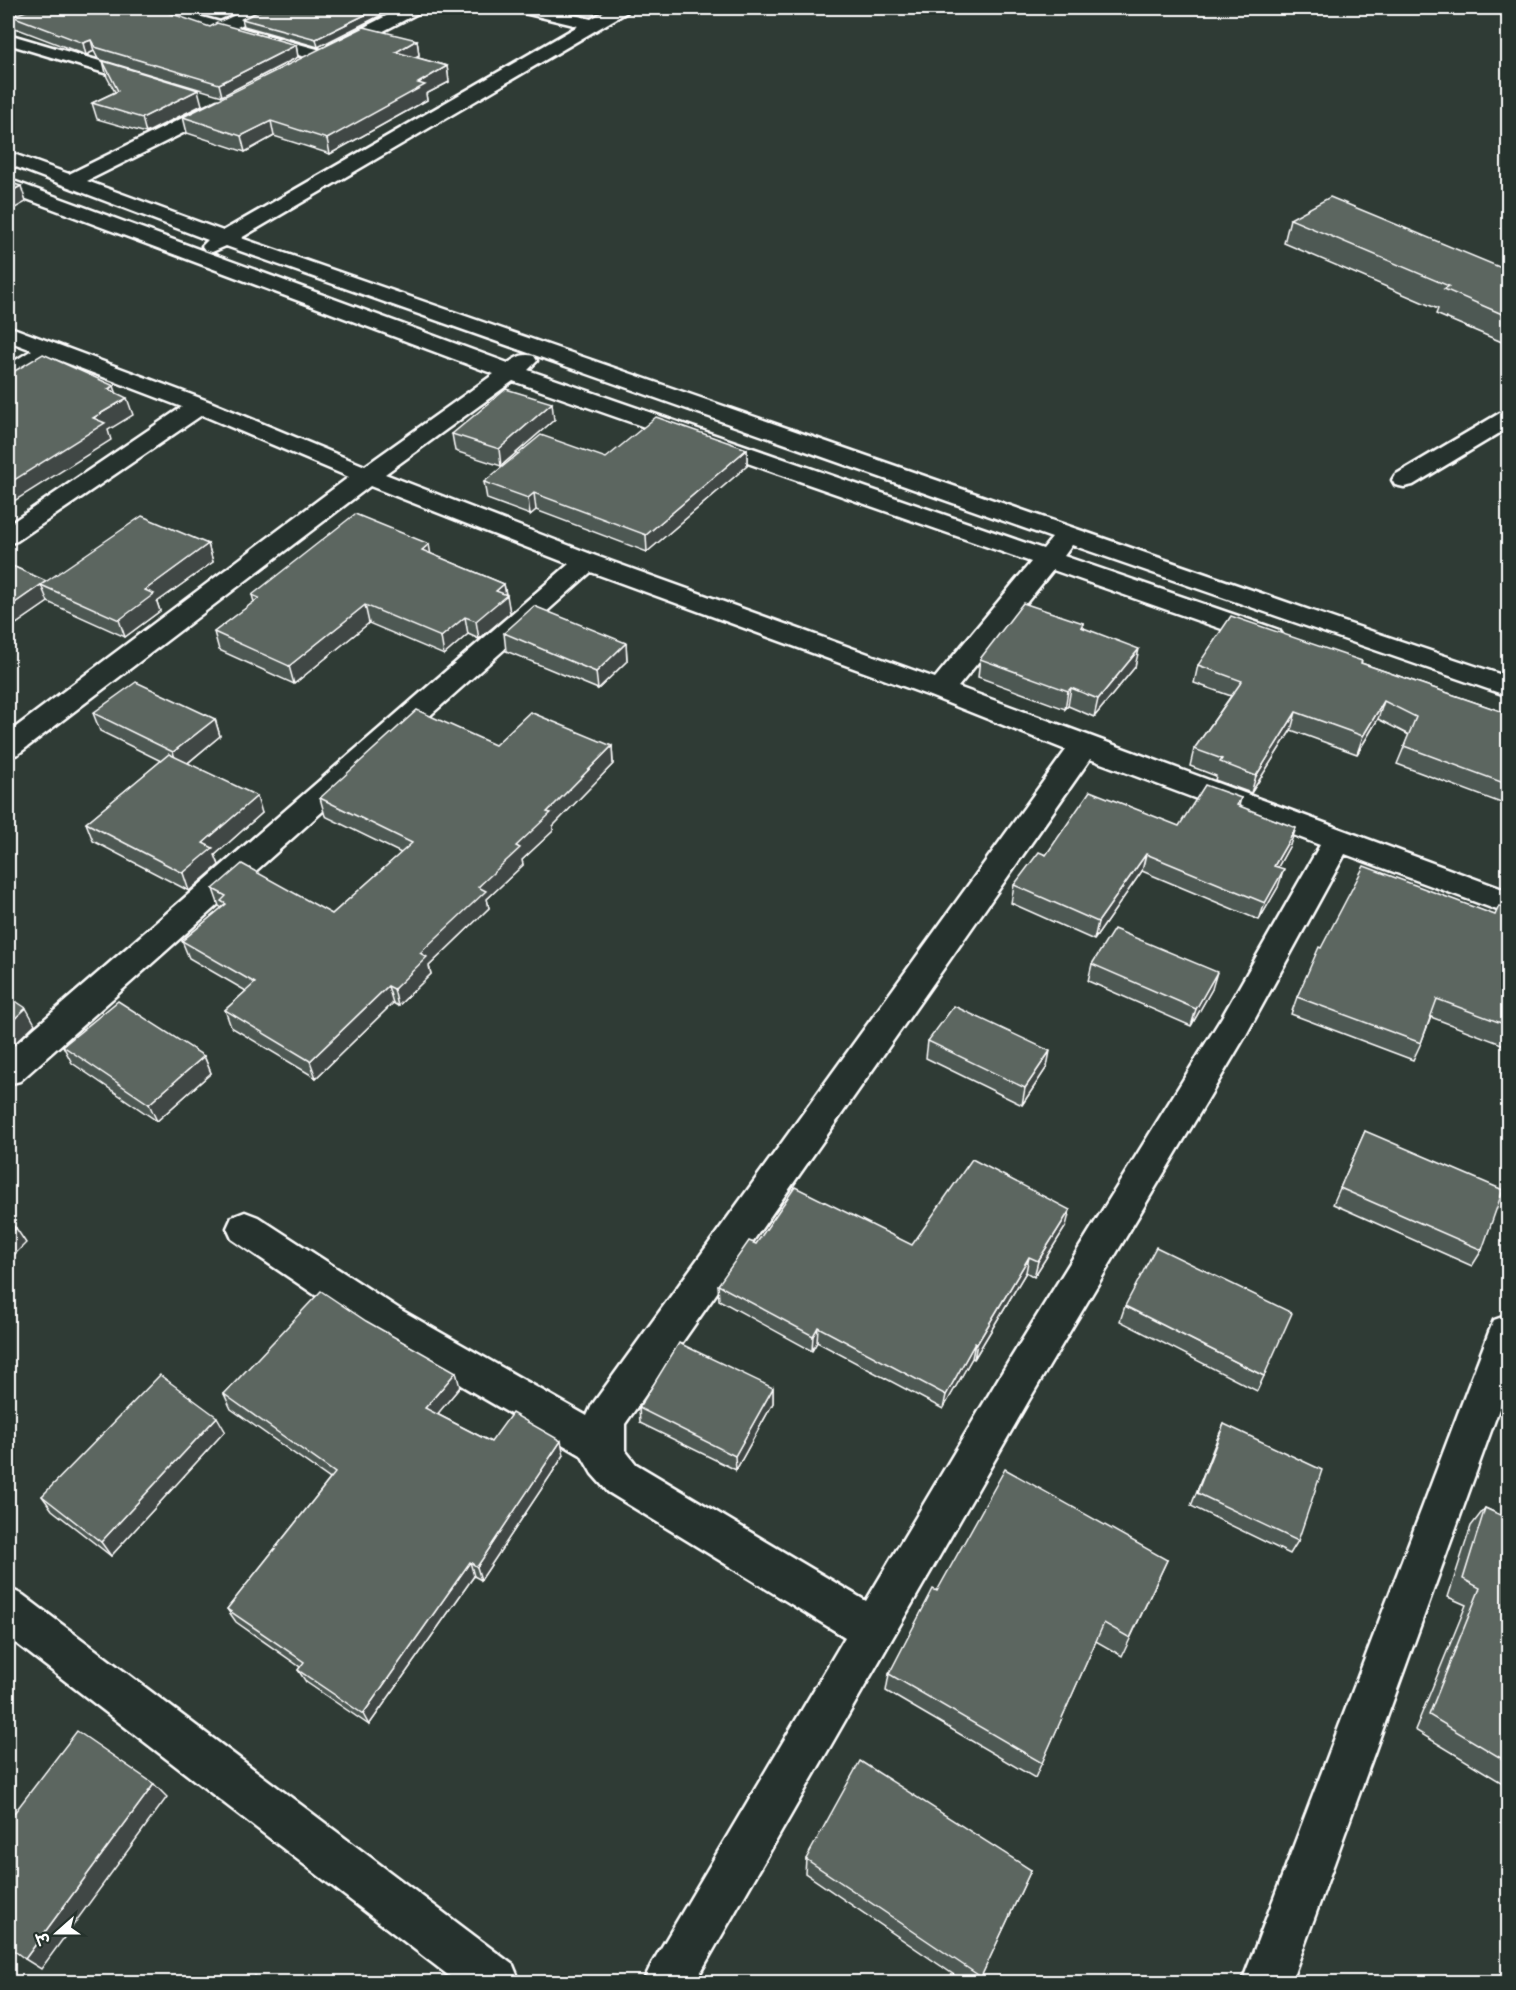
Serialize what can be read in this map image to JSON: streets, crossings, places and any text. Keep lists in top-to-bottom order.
{
  "north": "left"
}
